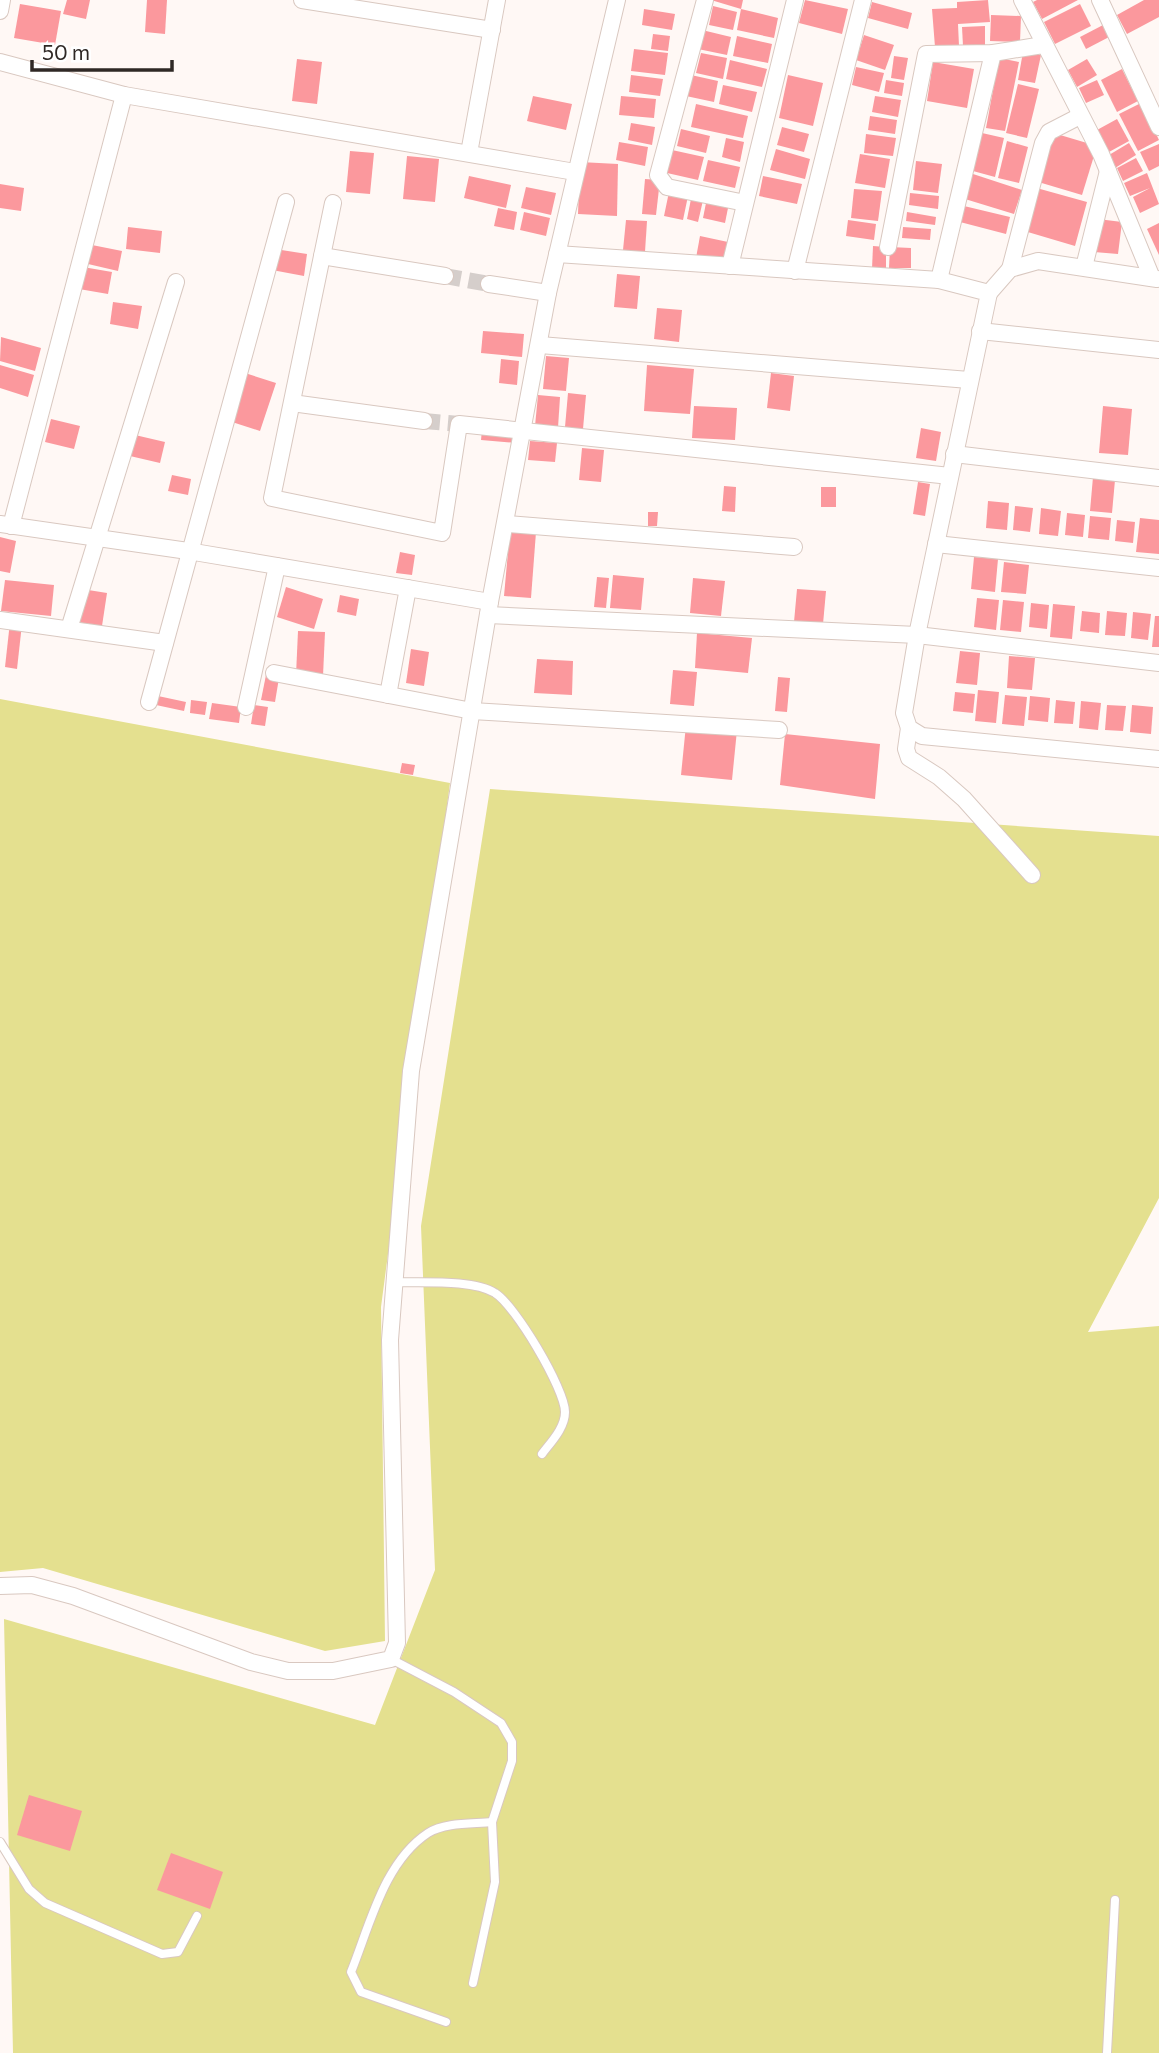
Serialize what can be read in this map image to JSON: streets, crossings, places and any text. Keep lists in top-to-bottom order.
{
  "scale_bar": "50 m"
}
